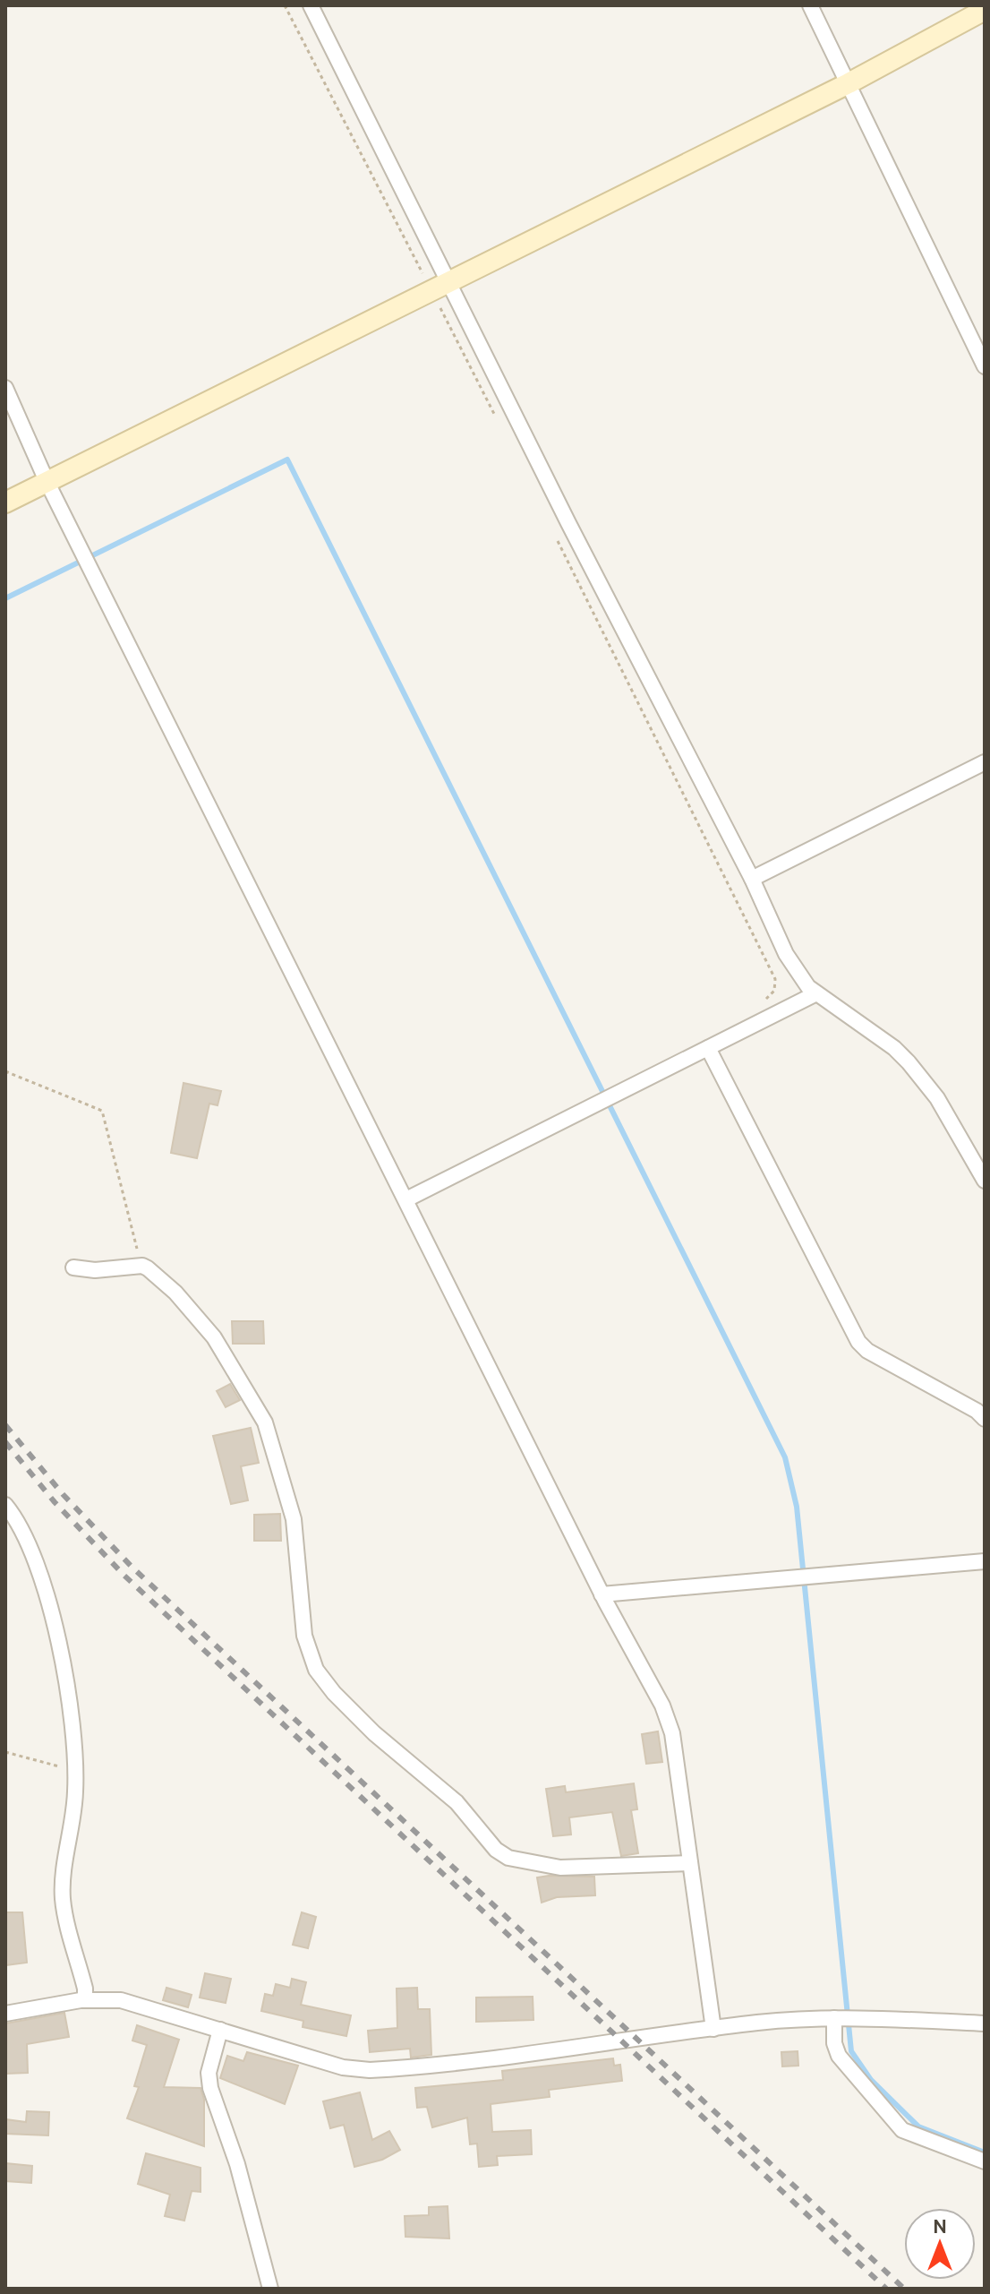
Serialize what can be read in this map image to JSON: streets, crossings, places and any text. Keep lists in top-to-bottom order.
{
  "north": "top"
}
